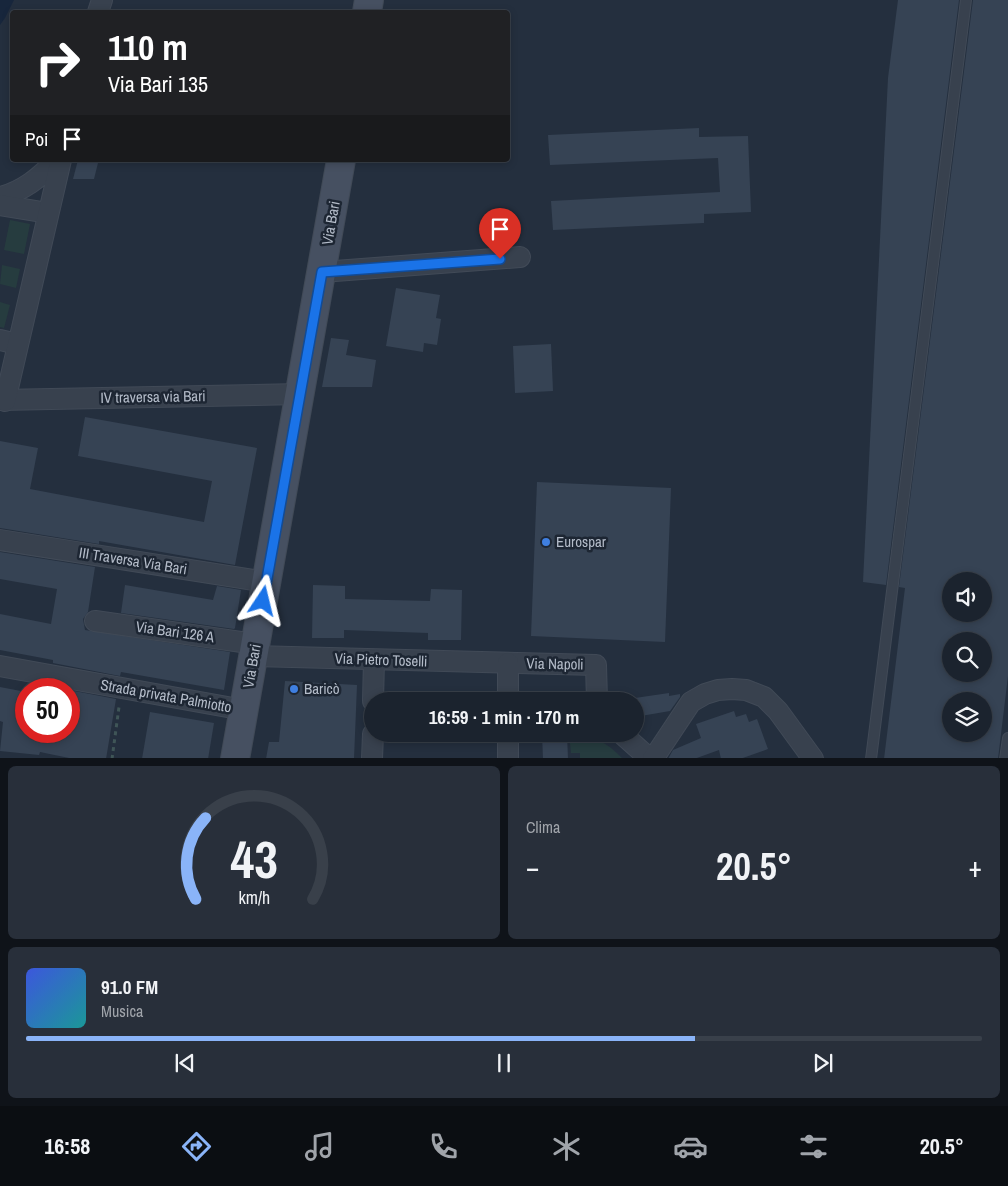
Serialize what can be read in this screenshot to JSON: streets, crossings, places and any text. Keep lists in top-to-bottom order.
{
  "streets": {
    "main road": ["Via Bari"],
    "street": [
      "IV traversa via Bari",
      "III Traversa Via Bari",
      "Via Bari 126 A",
      "Via Pietro Toselli",
      "Via Napoli",
      "Strada privata Palmiotto"
    ]
  },
  "crossings": [
    ["Via Bari", "IV traversa via Bari"],
    ["Via Bari", "III Traversa Via Bari"],
    ["Via Bari", "Via Bari 126 A"],
    ["Via Bari", "Via Pietro Toselli"],
    ["Via Bari", "Strada privata Palmiotto"],
    ["Via Bari 126 A", "Via Pietro Toselli"],
    ["Via Pietro Toselli", "Via Napoli"]
  ],
  "places": ["Eurospar", "Baricò"],
  "page": {
    "turn": ["110 m", "Via Bari 135"],
    "then": "Poi",
    "limit": "50",
    "trip": "16:59 · 1 min · 170 m",
    "tile": "Clima",
    "heat": ["−", "20.5°", "+"],
    "song": ["91.0 FM", "Musica"],
    "tabs": ["16:58", "20.5°"],
    "gauge": ["43", "km/h"]
  }
}
